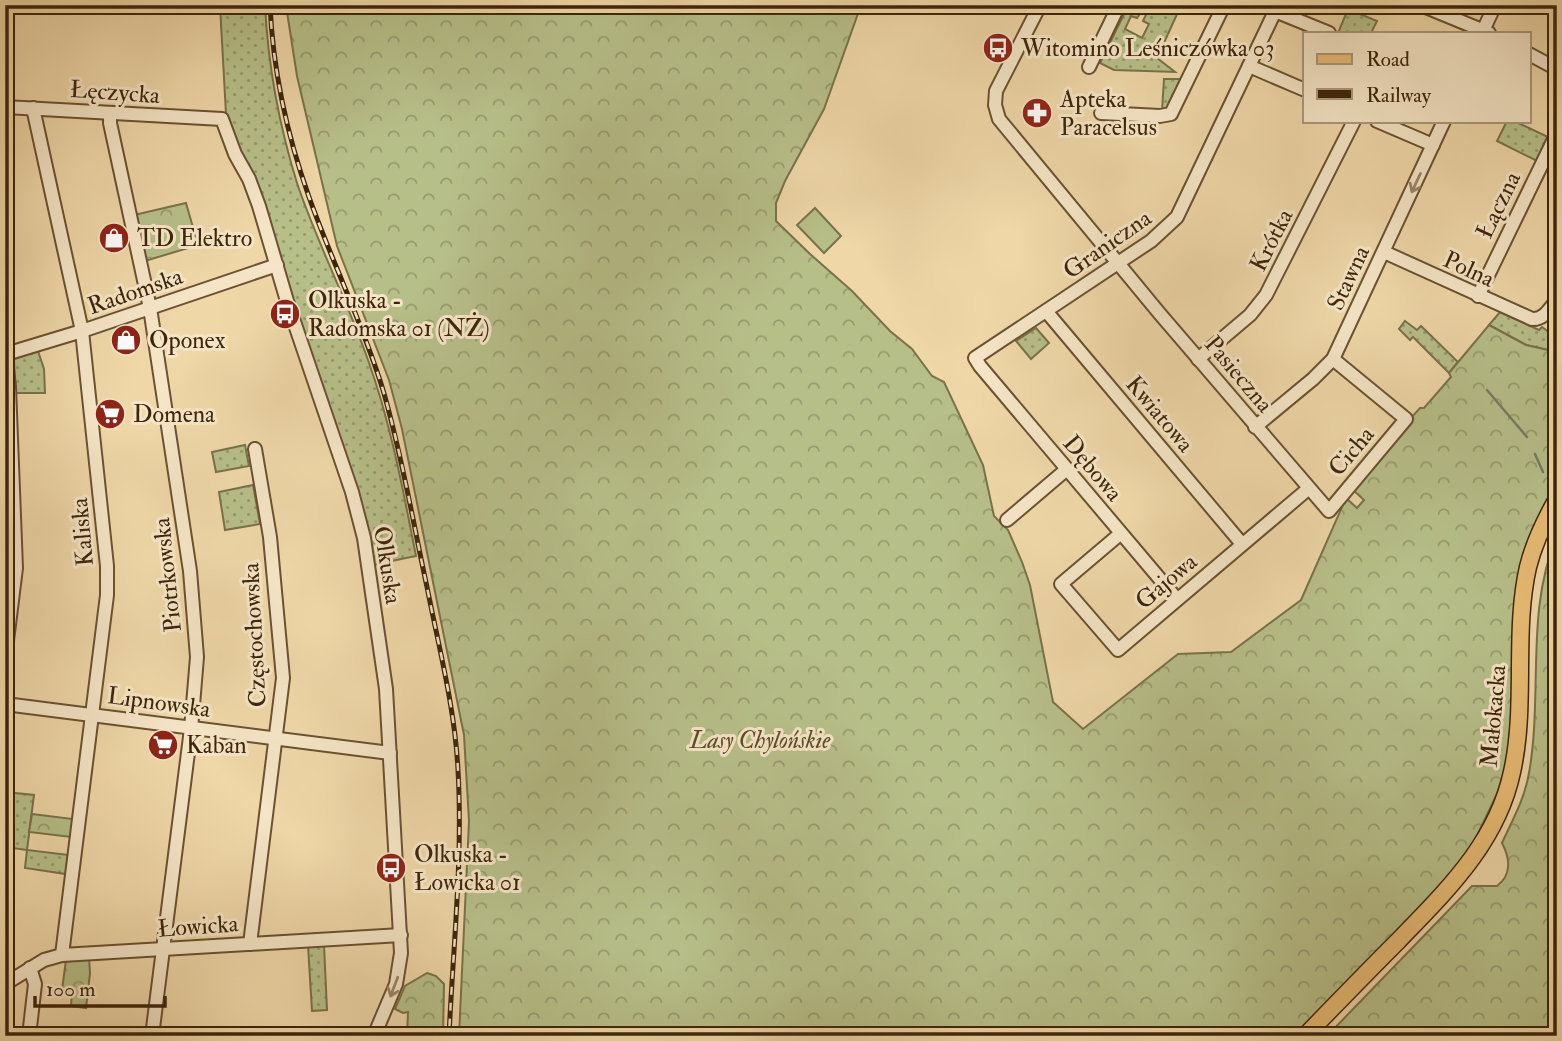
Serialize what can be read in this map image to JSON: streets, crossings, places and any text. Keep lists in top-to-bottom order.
{
  "streets": {
    "main road": ["Małokacka"],
    "street": [
      "Łęczycka",
      "Łączna",
      "Krótka",
      "Graniczna",
      "Polna",
      "Stawna",
      "Radomska",
      "Pasieczna",
      "Kwiatowa",
      "Cicha",
      "Dębowa",
      "Kaliska",
      "Olkuska",
      "Piotrkowska",
      "Gajowa",
      "Częstochowska",
      "Lipnowska",
      "Łowicka"
    ]
  },
  "crossings": [
    ["Łęczycka", "Kaliska"],
    ["Łęczycka", "Olkuska"],
    ["Łęczycka", "Piotrkowska"],
    ["Łączna", "Polna"],
    ["Krótka", "Pasieczna"],
    ["Graniczna", "Pasieczna"],
    ["Graniczna", "Kwiatowa"],
    ["Graniczna", "Dębowa"],
    ["Polna", "Stawna"],
    ["Stawna", "Pasieczna"],
    ["Stawna", "Cicha"],
    ["Radomska", "Kaliska"],
    ["Radomska", "Olkuska"],
    ["Radomska", "Piotrkowska"],
    ["Pasieczna", "Cicha"],
    ["Pasieczna", "Gajowa"],
    ["Kwiatowa", "Gajowa"],
    ["Dębowa", "Gajowa"],
    ["Kaliska", "Lipnowska"],
    ["Kaliska", "Łowicka"],
    ["Olkuska", "Lipnowska"],
    ["Olkuska", "Łowicka"],
    ["Piotrkowska", "Lipnowska"],
    ["Piotrkowska", "Łowicka"],
    ["Częstochowska", "Lipnowska"],
    ["Częstochowska", "Łowicka"]
  ],
  "parks": ["Lasy Chylońskie"],
  "places": {
    "bus stop": ["Witomino Leśniczówka 03", "Olkuska - Radomska 01 (NŻ)", "Olkuska - Łowicka 01"],
    "pharmacy": ["Apteka Paracelsus"],
    "shop": ["TD Elektro", "Oponex"],
    "supermarket": ["Domena", "Kaban"]
  },
  "legend": ["Road", "Railway"],
  "scale_bar": "100 m"
}
